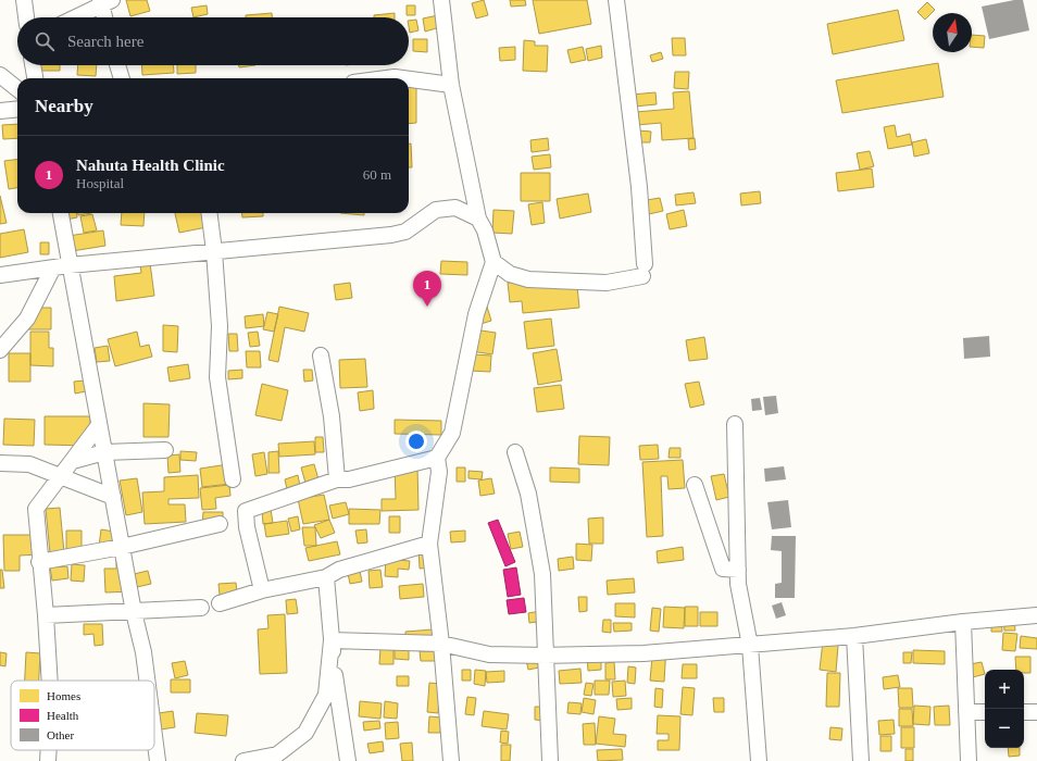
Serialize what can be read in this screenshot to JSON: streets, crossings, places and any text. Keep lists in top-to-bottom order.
{
  "legend": ["Homes", "Health", "Other"],
  "north": "top",
  "page": {
    "search": "Search here",
    "heading": "Nearby",
    "list": [
      {
        "mark": "1",
        "name": "Nahuta Health Clinic",
        "note": "Hospital",
        "value": "60 m"
      }
    ],
    "pins": "1",
    "map_buttons": ["+", "−"]
  }
}
